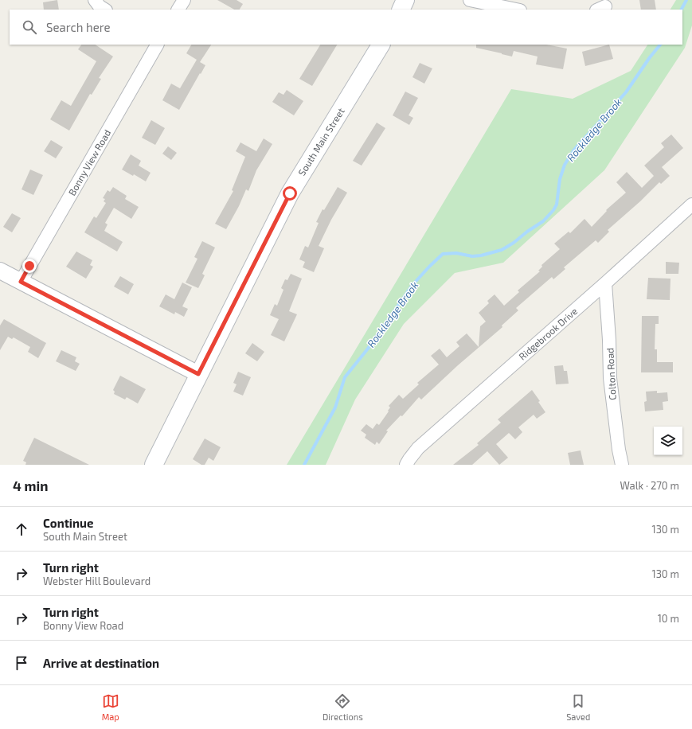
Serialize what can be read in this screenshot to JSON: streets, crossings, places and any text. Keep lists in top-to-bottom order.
{
  "streets": {
    "main road": ["South Main Street"],
    "street": ["Bonny View Road", "Ridgebrook Drive", "Colton Road"]
  },
  "crossings": [
    ["Ridgebrook Drive", "Colton Road"]
  ],
  "water": ["Rockledge Brook"],
  "page": {
    "search": "Search here",
    "heading": ["4 min", "Walk · 270 m"],
    "list": [
      ["Continue", "South Main Street", "130 m"],
      ["Turn right", "Webster Hill Boulevard", "130 m"],
      ["Turn right", "Bonny View Road", "10 m"],
      "Arrive at destination"
    ],
    "nav": ["Map", "Directions", "Saved"]
  }
}
